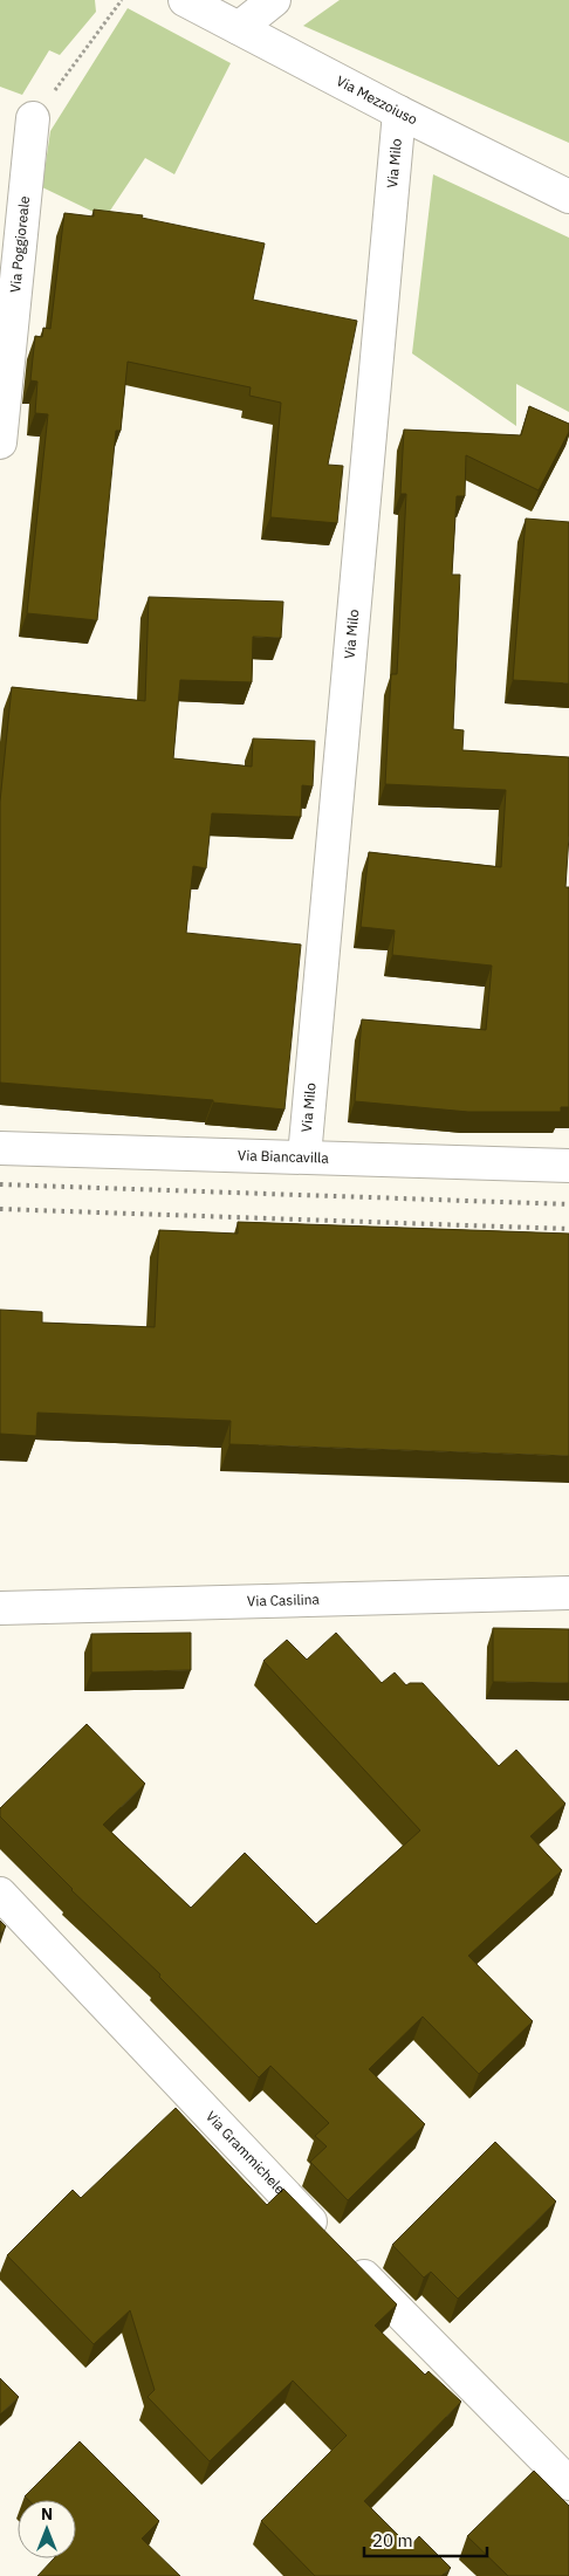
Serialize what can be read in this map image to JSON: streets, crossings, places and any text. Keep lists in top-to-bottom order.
{
  "streets": {
    "street": [
      "Via Mezzoiuso",
      "Via Milo",
      "Via Poggioreale",
      "Via Biancavilla",
      "Via Casilina",
      "Via Grammichele"
    ]
  },
  "crossings": [
    ["Via Mezzoiuso", "Via Milo"],
    ["Via Milo", "Via Biancavilla"]
  ],
  "scale_bar": "20 m",
  "north": "top"
}
